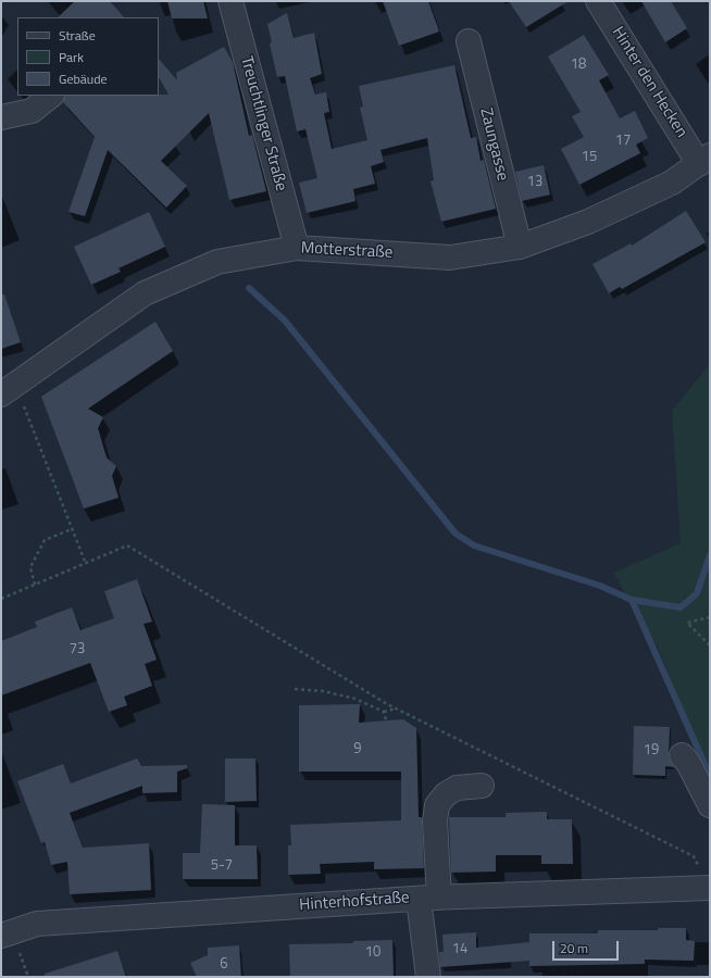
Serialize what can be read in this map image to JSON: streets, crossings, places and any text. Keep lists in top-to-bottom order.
{
  "streets": {
    "street": [
      "Hinter den Hecken",
      "Treuchtlinger Straße",
      "Zaungasse",
      "Motterstraße",
      "Hinterhofstraße"
    ]
  },
  "crossings": [
    ["Hinter den Hecken", "Motterstraße"],
    ["Treuchtlinger Straße", "Motterstraße"],
    ["Zaungasse", "Motterstraße"]
  ],
  "house_numbers": [
    "18",
    "17",
    "15",
    "13",
    "73",
    "9",
    "19",
    "5-7",
    "14",
    "10",
    "6"
  ],
  "legend": ["Straße", "Park", "Gebäude"],
  "scale_bar": "20 m"
}
